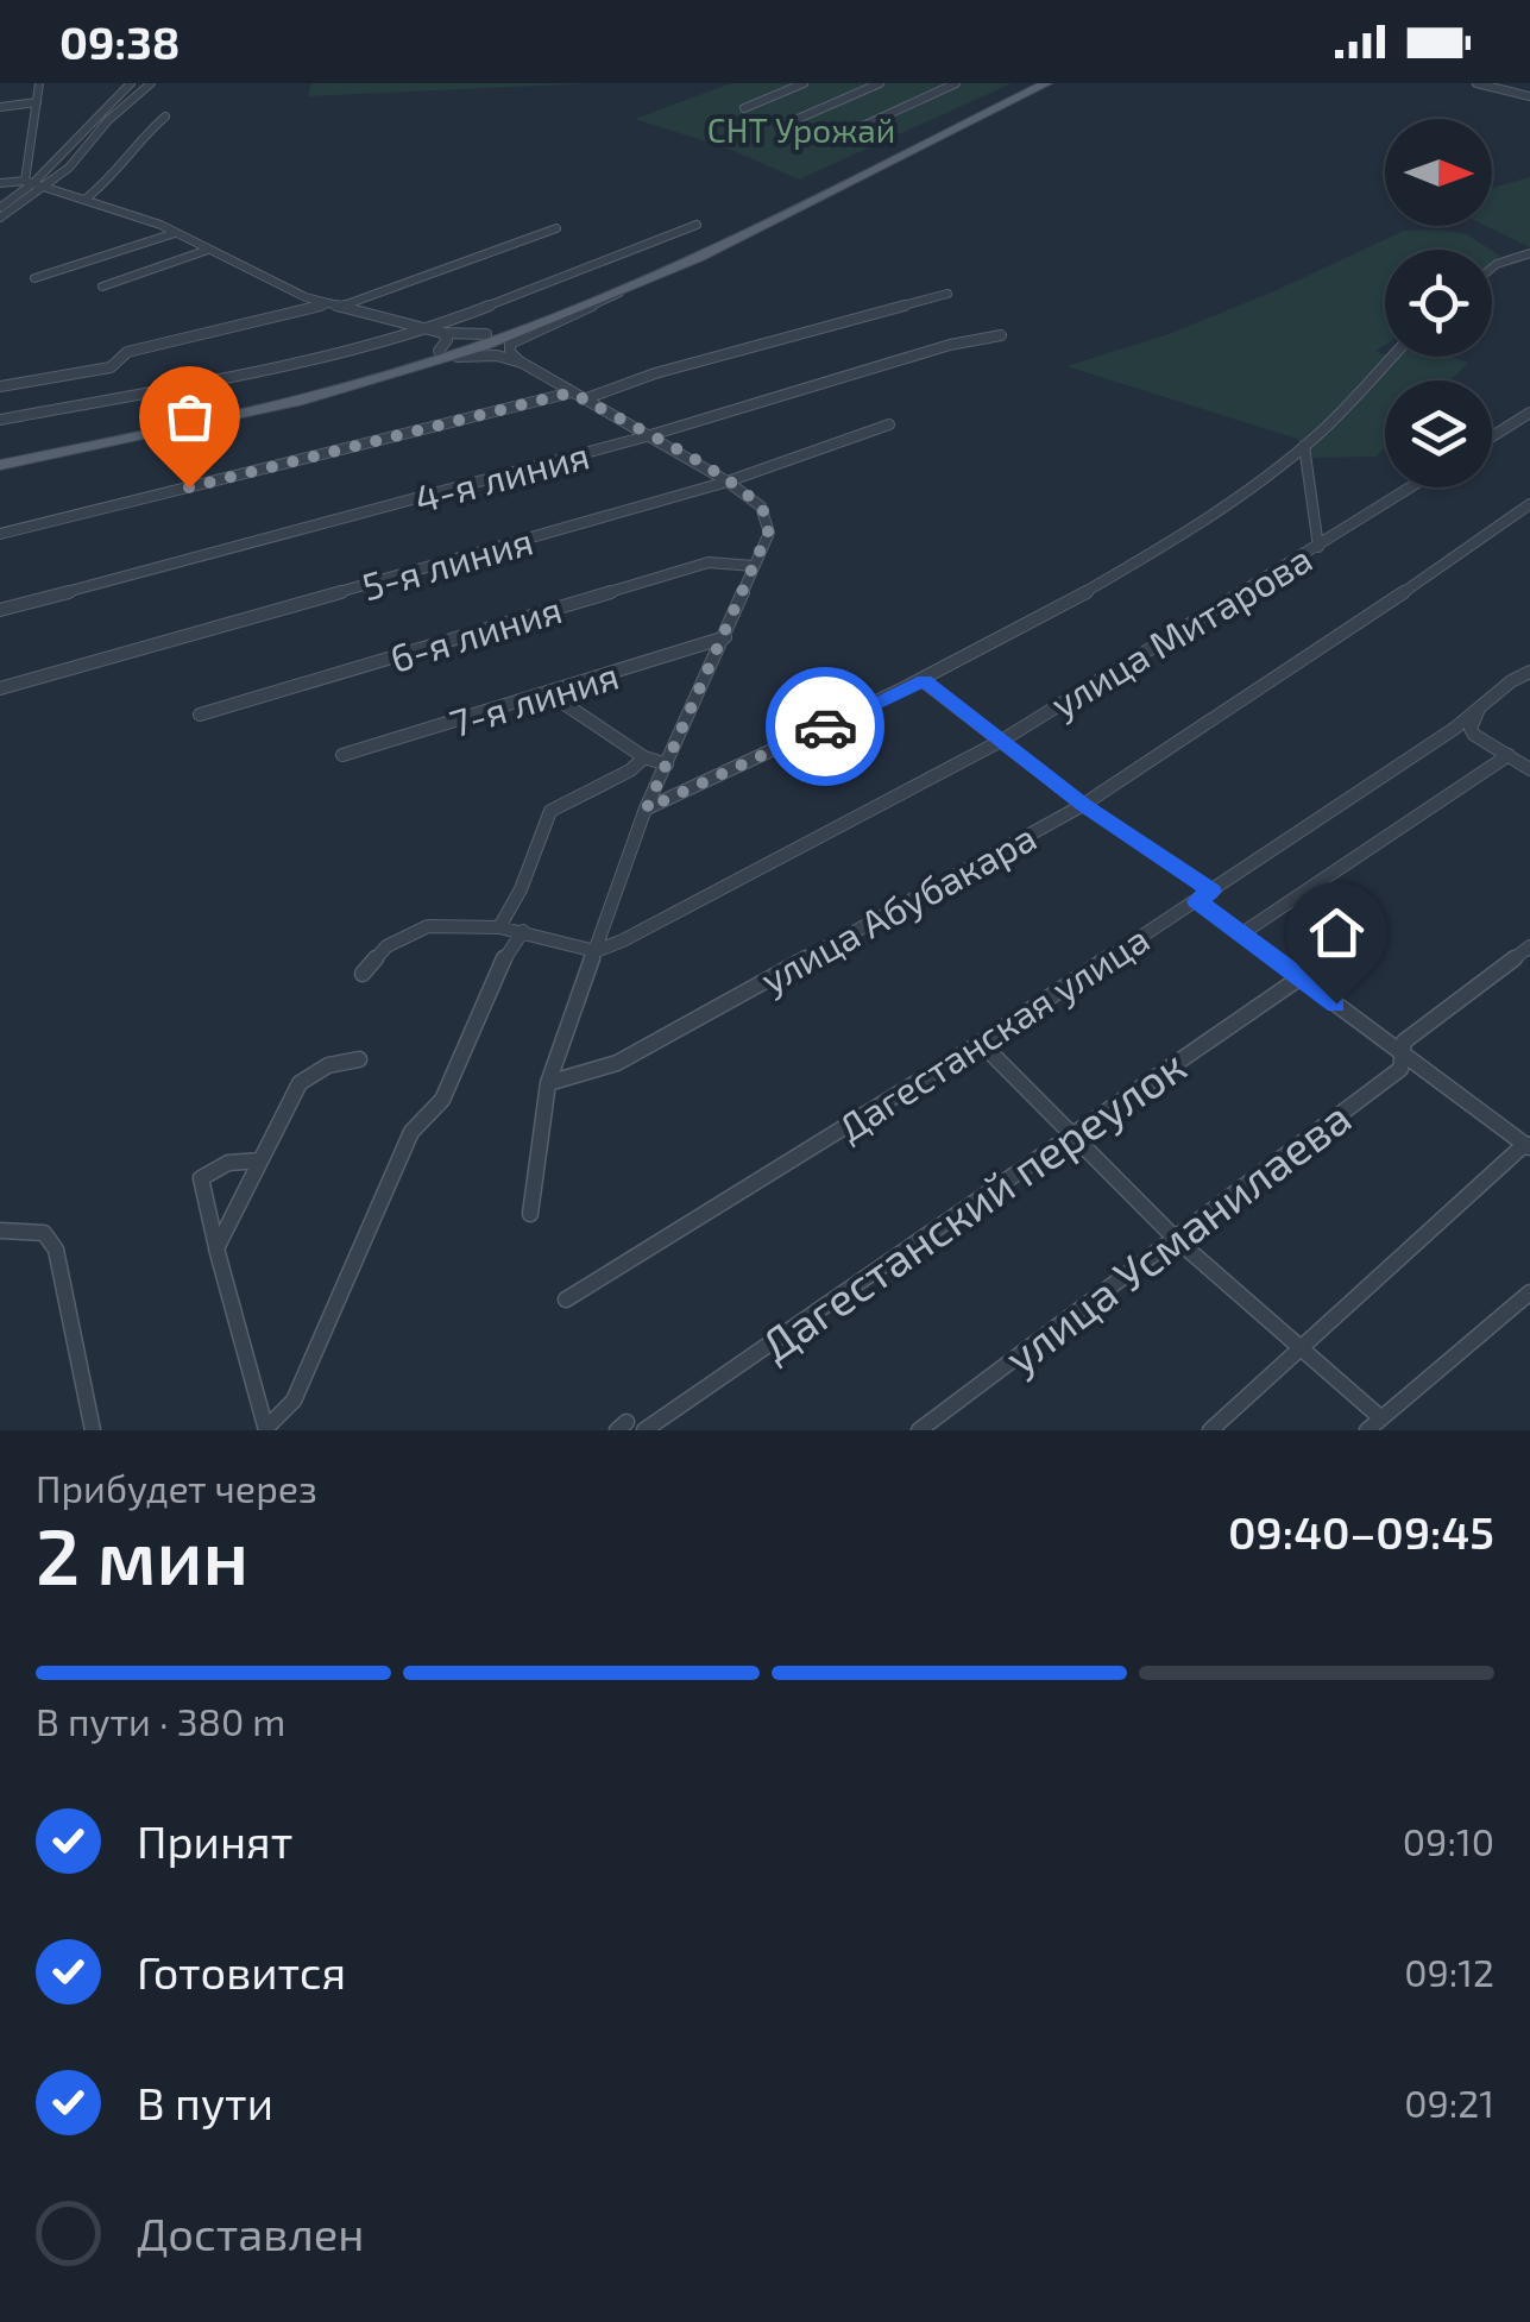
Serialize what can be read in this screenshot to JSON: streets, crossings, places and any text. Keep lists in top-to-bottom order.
{
  "streets": {
    "street": [
      "4-я линия",
      "5-я линия",
      "улица Митарова",
      "6-я линия",
      "7-я линия",
      "улица Абубакара",
      "Дагестанская улица",
      "Дагестанский переулок",
      "улица Усманилаева"
    ]
  },
  "parks": ["СНТ Урожай"],
  "north": "right",
  "page": {
    "status": "09:38",
    "heading": ["2 мин", "Прибудет через", "09:40–09:45"],
    "bar": "В пути · 380 m",
    "list": [
      ["Принят", "09:10"],
      ["Готовится", "09:12"],
      ["В пути", "09:21"],
      "Доставлен"
    ]
  }
}
